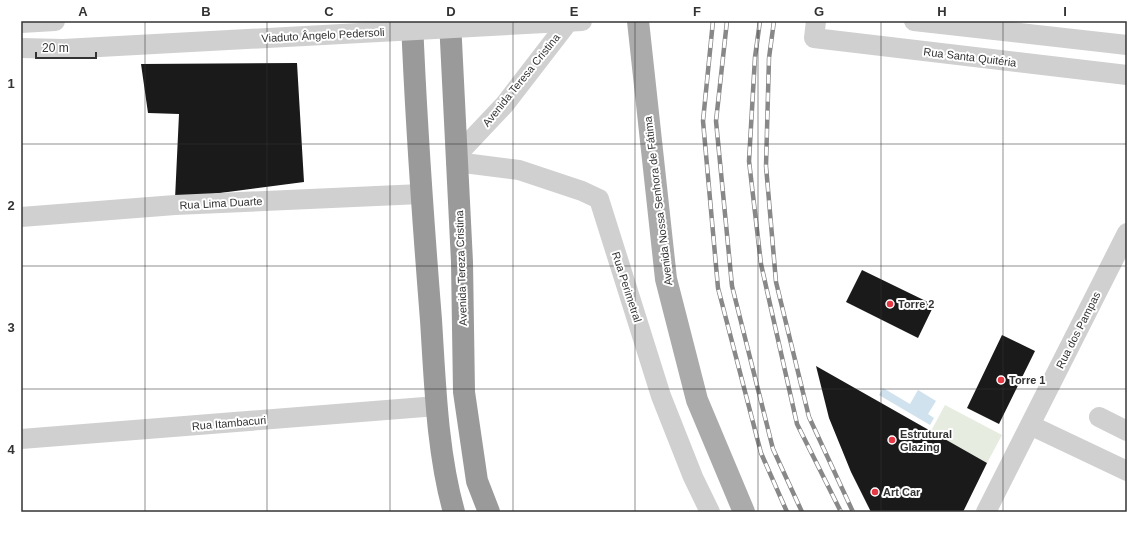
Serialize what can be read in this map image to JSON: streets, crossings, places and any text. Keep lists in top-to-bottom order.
{
  "streets": {
    "highway": ["Avenida Tereza Cristina"],
    "main road": ["Avenida Nossa Senhora de Fátima"],
    "street": [
      "Viaduto Ângelo Pedersoli",
      "Rua Santa Quitéria",
      "Avenida Teresa Cristina",
      "Rua Lima Duarte",
      "Rua Perimetral",
      "Rua dos Pampas",
      "Rua Itambacuri"
    ]
  },
  "crossings": [
    ["Avenida Teresa Cristina", "Avenida Tereza Cristina"],
    ["Avenida Teresa Cristina", "Rua Perimetral"],
    ["Avenida Tereza Cristina", "Rua Perimetral"]
  ],
  "places": [
    "Torre 2",
    "Torre 1",
    "Estrutural Glazing",
    "Art Car"
  ],
  "scale_bar": "20 m",
  "grid": {
    "columns": [
      "A",
      "B",
      "C",
      "D",
      "E",
      "F",
      "G",
      "H",
      "I"
    ],
    "rows": [
      "1",
      "2",
      "3",
      "4"
    ]
  }
}
